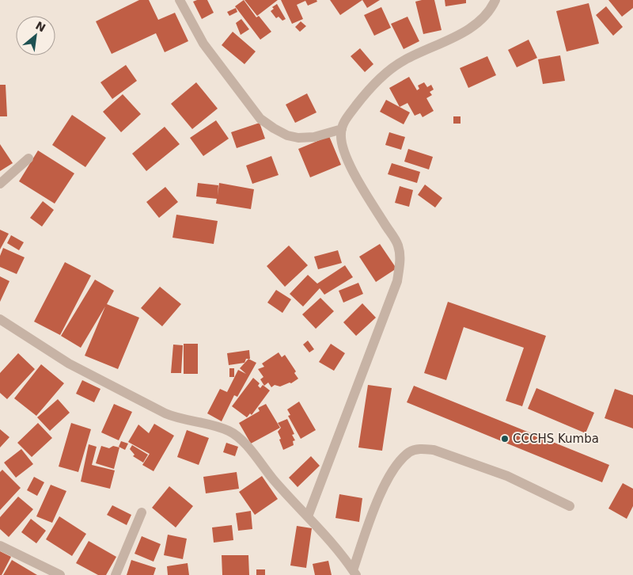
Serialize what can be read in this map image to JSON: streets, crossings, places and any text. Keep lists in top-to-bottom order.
{
  "places": ["CCCHS Kumba"],
  "north": "top right"
}
